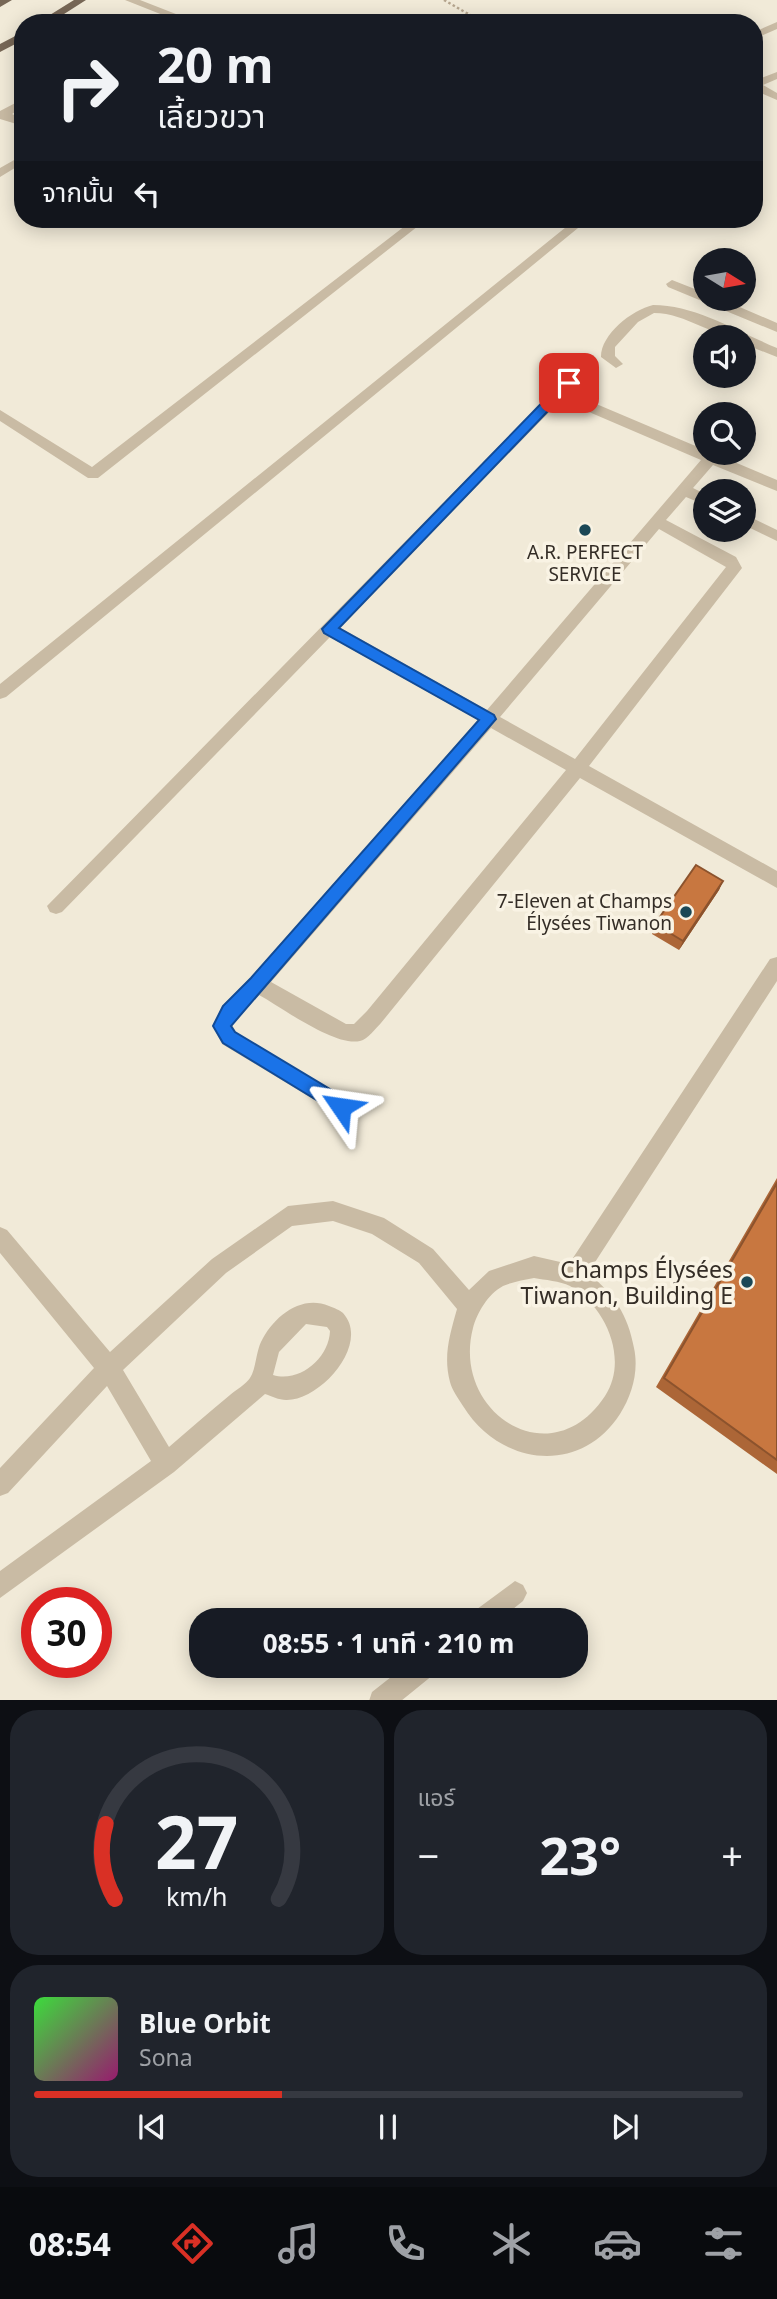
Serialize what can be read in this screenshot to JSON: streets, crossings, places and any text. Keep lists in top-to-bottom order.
{
  "places": ["A.R. PERFECT SERVICE", "7-Eleven at Champs Élysées Tiwanon", "Champs Élysées Tiwanon, Building E"],
  "north": "right",
  "page": {
    "turn": ["20 m", "เลี้ยวขวา"],
    "then": "จากนั้น",
    "limit": "30",
    "trip": "08:55 · 1 นาที · 210 m",
    "tile": "แอร์",
    "heat": ["−", "23°", "+"],
    "song": ["Blue Orbit", "Sona"],
    "tabs": "08:54",
    "gauge": ["27", "km/h"]
  }
}
